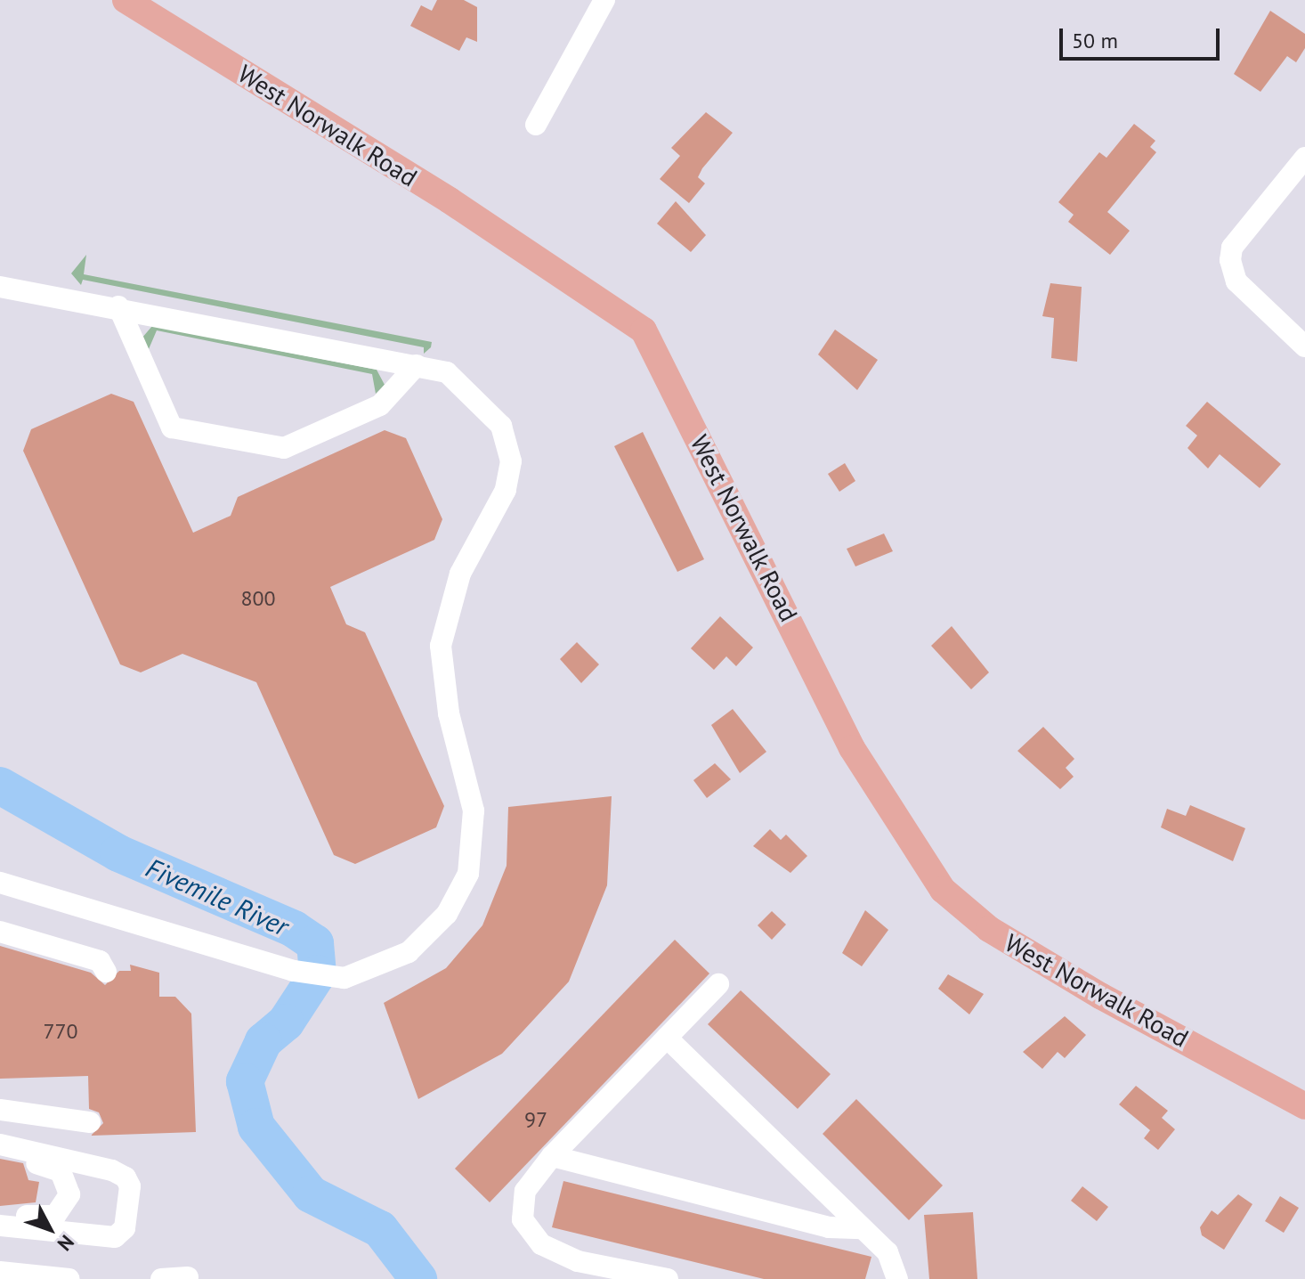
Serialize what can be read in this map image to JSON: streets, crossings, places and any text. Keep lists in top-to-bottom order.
{
  "streets": {
    "main road": ["West Norwalk Road"]
  },
  "water": ["Fivemile River"],
  "house_numbers": ["800", "770", "97"],
  "scale_bar": "50 m",
  "north": "bottom right"
}
